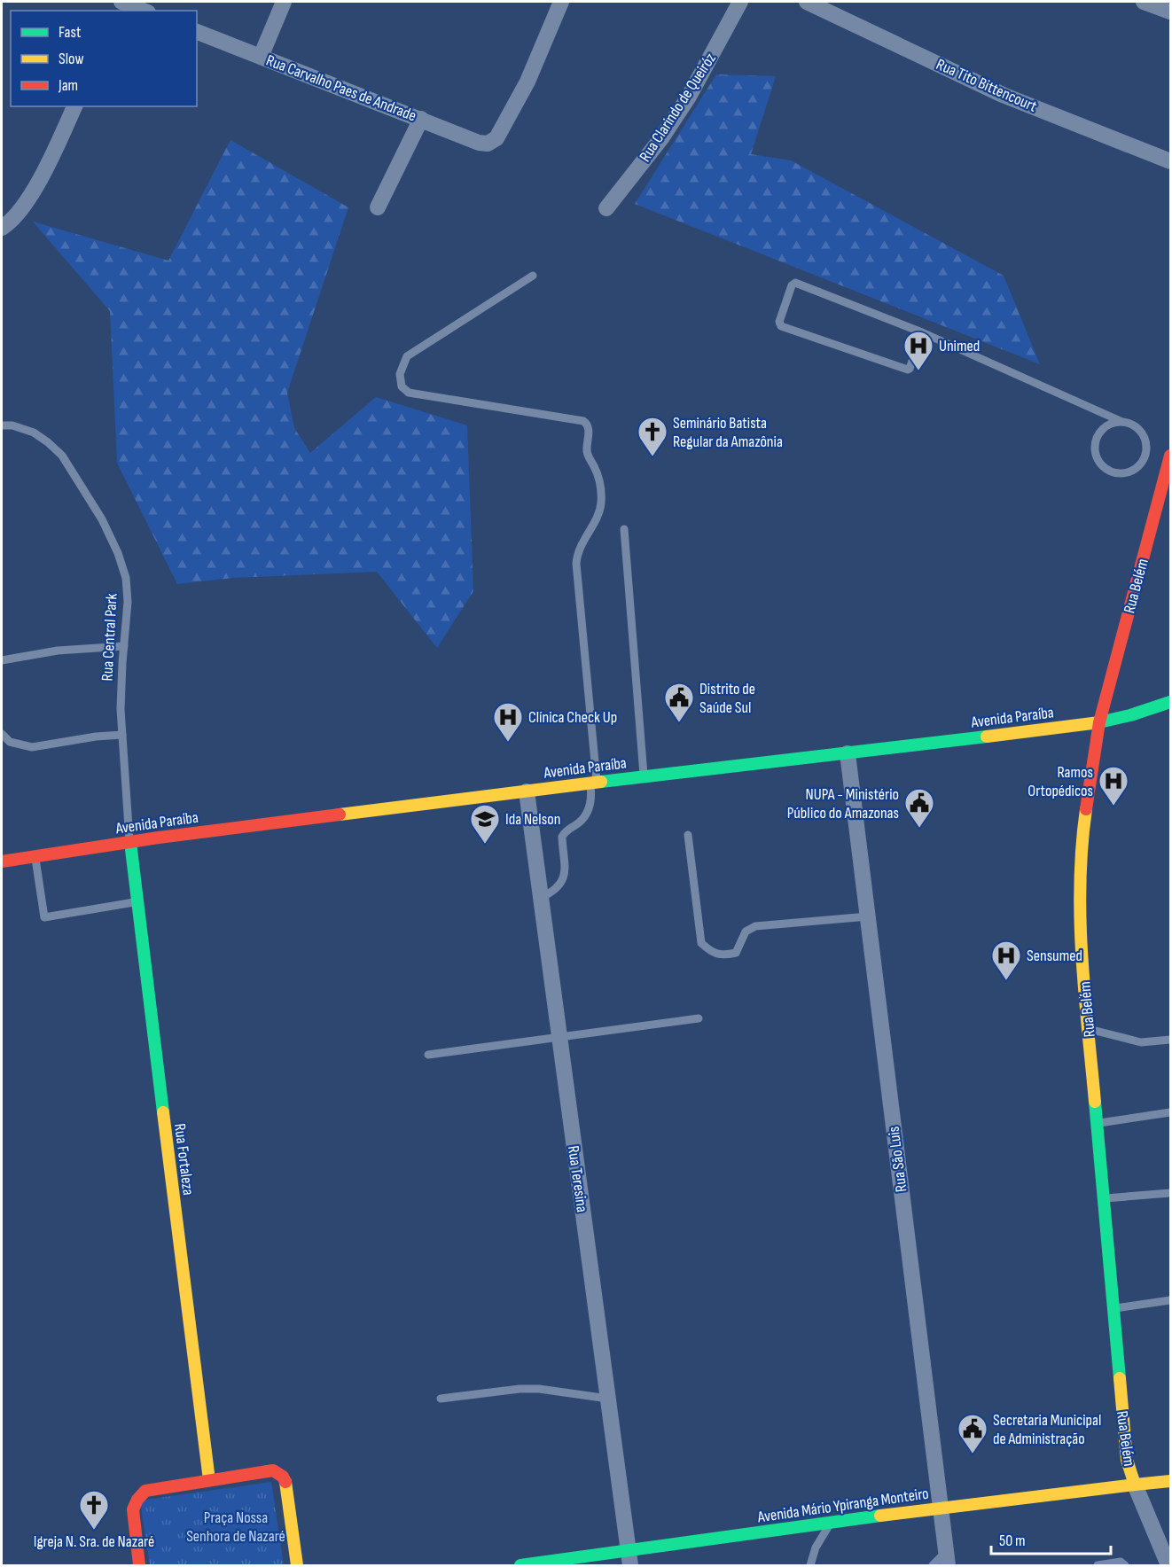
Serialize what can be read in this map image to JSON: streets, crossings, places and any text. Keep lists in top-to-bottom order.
{
  "streets": {
    "main road": [
      "Rua Belém",
      "Avenida Paraíba",
      "Rua Fortaleza",
      "Avenida Mário Ypiranga Monteiro"
    ],
    "street": [
      "Rua Tito Bittencourt",
      "Rua Carvalho Paes de Andrade",
      "Rua Clarindo de Queiróz",
      "Rua São Luis",
      "Rua Teresina"
    ],
    "lane": ["Rua Central Park"]
  },
  "crossings": [
    ["Rua Belém", "Avenida Paraíba"],
    ["Rua Belém", "Avenida Mário Ypiranga Monteiro"],
    ["Rua Central Park", "Avenida Paraíba"],
    ["Rua Central Park", "Rua Fortaleza"],
    ["Avenida Paraíba", "Rua Fortaleza"],
    ["Avenida Paraíba", "Rua São Luis"],
    ["Avenida Paraíba", "Rua Teresina"],
    ["Rua São Luis", "Avenida Mário Ypiranga Monteiro"],
    ["Rua Teresina", "Avenida Mário Ypiranga Monteiro"]
  ],
  "parks": ["Praça Nossa Senhora de Nazaré"],
  "places": {
    "hospital": [
      "Unimed",
      "Clínica Check Up",
      "Ramos Ortopédicos",
      "Sensumed"
    ],
    "church": ["Seminário Batista Regular da Amazônia", "Igreja N. Sra. de Nazaré"],
    "public building": ["Distrito de Saúde Sul", "NUPA - Ministério Público do Amazonas", "Secretaria Municipal de Administração"],
    "school or university": ["Ida Nelson"]
  },
  "legend": ["Fast", "Slow", "Jam"],
  "scale_bar": "50 m"
}
